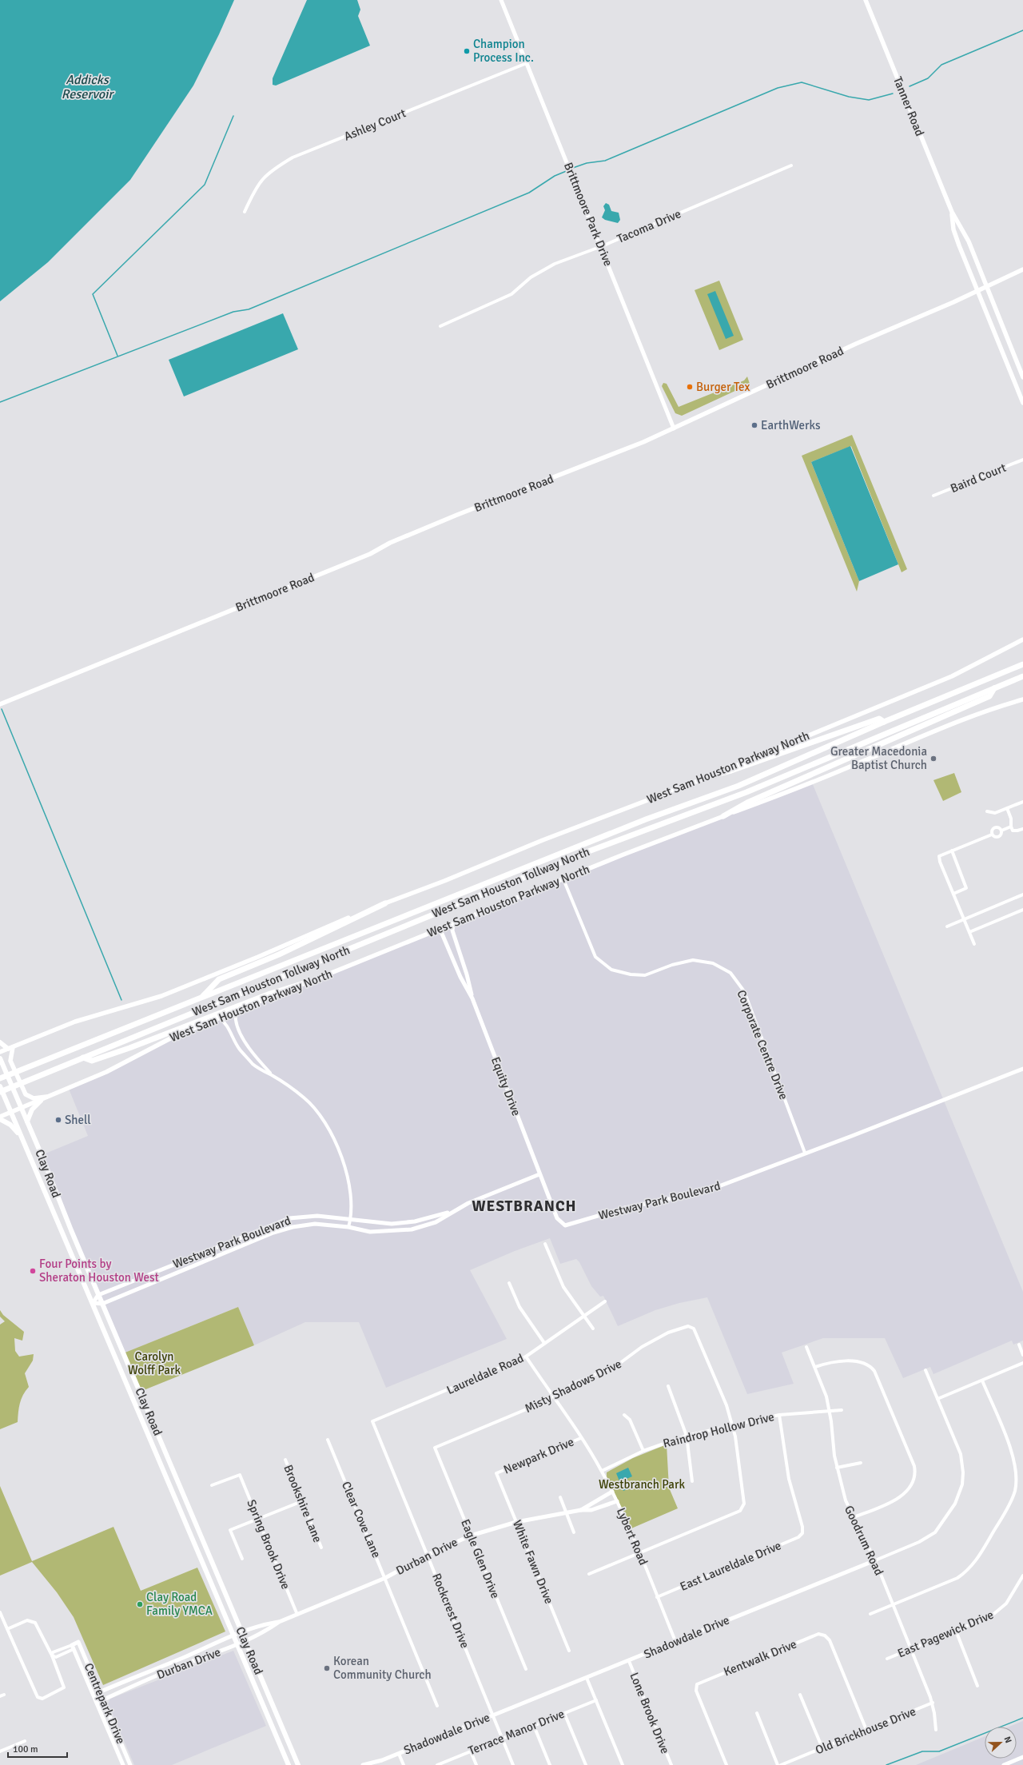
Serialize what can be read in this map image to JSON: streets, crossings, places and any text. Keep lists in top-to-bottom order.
{
  "streets": {
    "highway": ["West Sam Houston Tollway North"],
    "main road": [
      "Tanner Road",
      "Brittmoore Road",
      "West Sam Houston Parkway North",
      "Clay Road"
    ],
    "street": [
      "Ashley Court",
      "Brittmoore Park Drive",
      "Tacoma Drive",
      "Baird Court",
      "Corporate Centre Drive",
      "Equity Drive",
      "Westway Park Boulevard",
      "Laureldale Road",
      "Misty Shadows Drive",
      "Raindrop Hollow Drive",
      "Newpark Drive",
      "Brookshire Lane",
      "Clear Cove Lane",
      "Lybert Road",
      "Goodrum Road",
      "Spring Brook Drive",
      "Durban Drive",
      "Eagle Glen Drive",
      "White Fawn Drive",
      "East Laureldale Drive",
      "Rockcrest Drive",
      "East Pagewick Drive",
      "Shadowdale Drive",
      "Kentwalk Drive",
      "Centrepark Drive",
      "Lone Brook Drive",
      "Old Brickhouse Drive",
      "Terrace Manor Drive"
    ]
  },
  "crossings": [
    ["Tanner Road", "Brittmoore Road"],
    ["Ashley Court", "Brittmoore Park Drive"],
    ["Brittmoore Park Drive", "Tacoma Drive"],
    ["Brittmoore Park Drive", "Brittmoore Road"],
    ["West Sam Houston Parkway North", "Corporate Centre Drive"],
    ["West Sam Houston Parkway North", "Equity Drive"],
    ["West Sam Houston Parkway North", "Clay Road"],
    ["Corporate Centre Drive", "Westway Park Boulevard"],
    ["Equity Drive", "Westway Park Boulevard"],
    ["Clay Road", "Westway Park Boulevard"],
    ["Clay Road", "Durban Drive"],
    ["Laureldale Road", "Lybert Road"],
    ["Laureldale Road", "Rockcrest Drive"],
    ["Misty Shadows Drive", "Raindrop Hollow Drive"],
    ["Misty Shadows Drive", "Lybert Road"],
    ["Misty Shadows Drive", "Eagle Glen Drive"],
    ["Raindrop Hollow Drive", "Lybert Road"],
    ["Raindrop Hollow Drive", "Goodrum Road"],
    ["Raindrop Hollow Drive", "East Laureldale Drive"],
    ["Newpark Drive", "Lybert Road"],
    ["Newpark Drive", "White Fawn Drive"],
    ["Clear Cove Lane", "Durban Drive"],
    ["Lybert Road", "Durban Drive"],
    ["Lybert Road", "East Laureldale Drive"],
    ["Lybert Road", "Shadowdale Drive"],
    ["Goodrum Road", "East Pagewick Drive"],
    ["Goodrum Road", "Shadowdale Drive"],
    ["Goodrum Road", "Old Brickhouse Drive"],
    ["Spring Brook Drive", "Durban Drive"],
    ["Durban Drive", "Eagle Glen Drive"],
    ["Durban Drive", "White Fawn Drive"],
    ["Durban Drive", "Rockcrest Drive"],
    ["Durban Drive", "Centrepark Drive"],
    ["Rockcrest Drive", "Shadowdale Drive"],
    ["Rockcrest Drive", "Terrace Manor Drive"],
    ["Shadowdale Drive", "Lone Brook Drive"],
    ["Kentwalk Drive", "Old Brickhouse Drive"]
  ],
  "districts": ["WESTBRANCH"],
  "water": ["Addicks Reservoir"],
  "parks": ["Carolyn Wolff Park", "Westbranch Park"],
  "places": [
    "Champion Process Inc.",
    "Burger Tex",
    "EarthWerks",
    "Greater Macedonia Baptist Church",
    "Shell",
    "Four Points by Sheraton Houston West",
    "Clay Road Family YMCA",
    "Korean Community Church"
  ],
  "scale_bar": "100 m",
  "north": "right"
}
